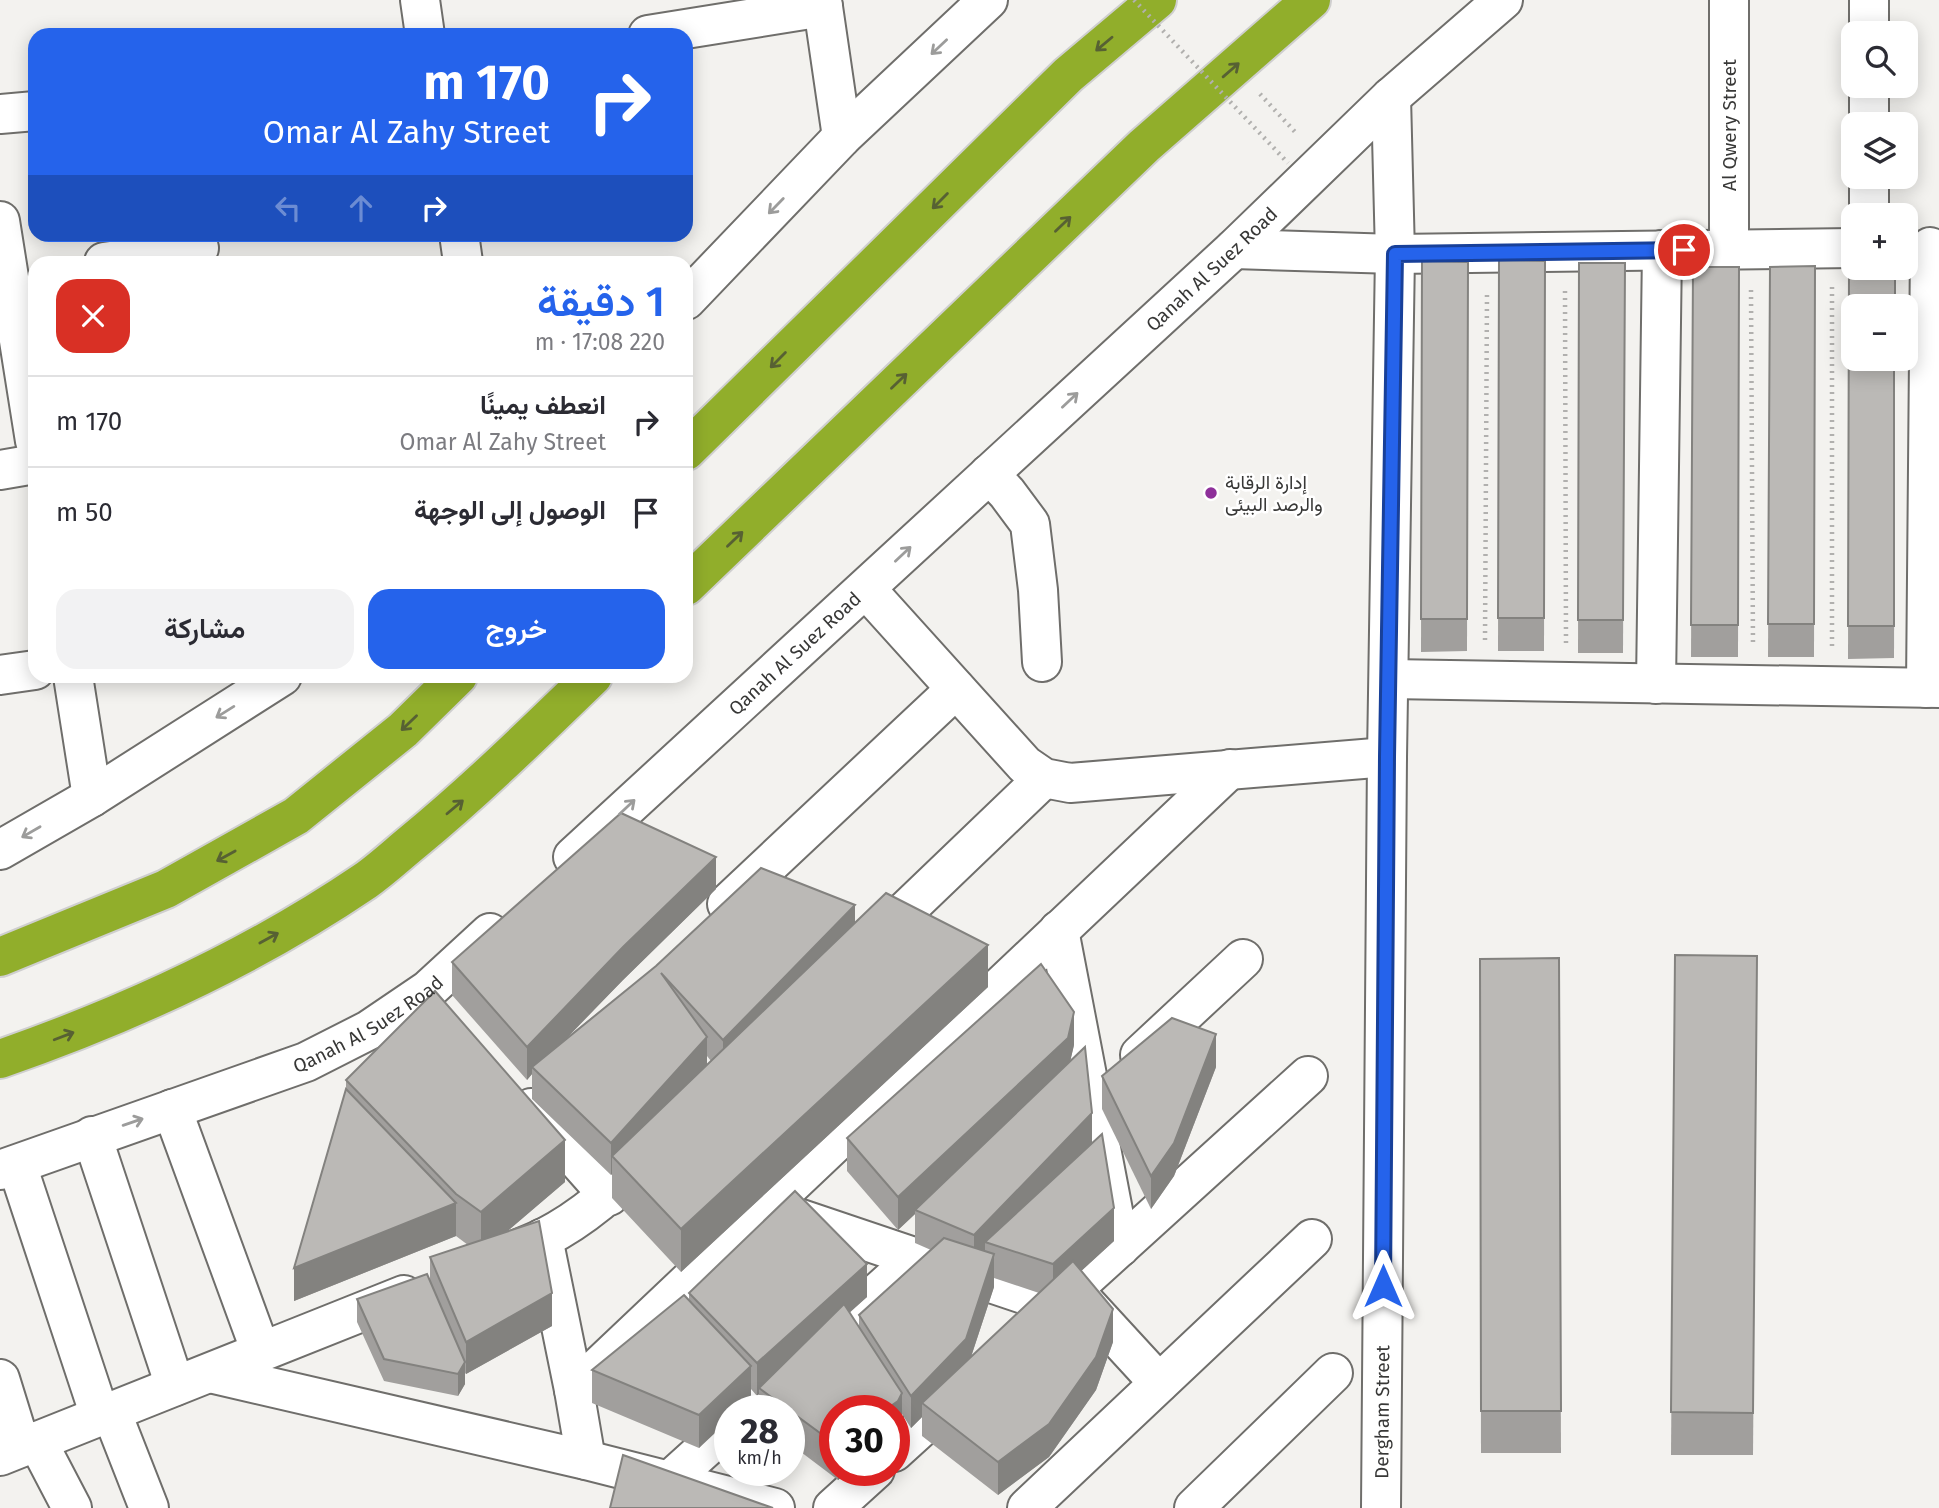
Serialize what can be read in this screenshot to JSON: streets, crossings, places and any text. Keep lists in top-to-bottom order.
{
  "streets": {
    "street": ["Al Qwery Street", "Qanah Al Suez Road", "Dergham Street"]
  },
  "crossings": [
    ["Qanah Al Suez Road", "Dergham Street"]
  ],
  "places": ["إدارة الرقابة والرصد البيئى"],
  "page": {
    "map_buttons": ["+", "−"],
    "turn": ["170 m", "Omar Al Zahy Street"],
    "heading": ["1 دقيقة", "220 m · 17:08"],
    "list": [
      {
        "name": "انعطف يمينًا",
        "note": "Omar Al Zahy Street",
        "value": "170 m"
      },
      {
        "name": "الوصول إلى الوجهة",
        "value": "50 m"
      }
    ],
    "buttons": ["خروج", "مشاركة"],
    "speed": "28 km/h",
    "limit": "30"
  }
}
